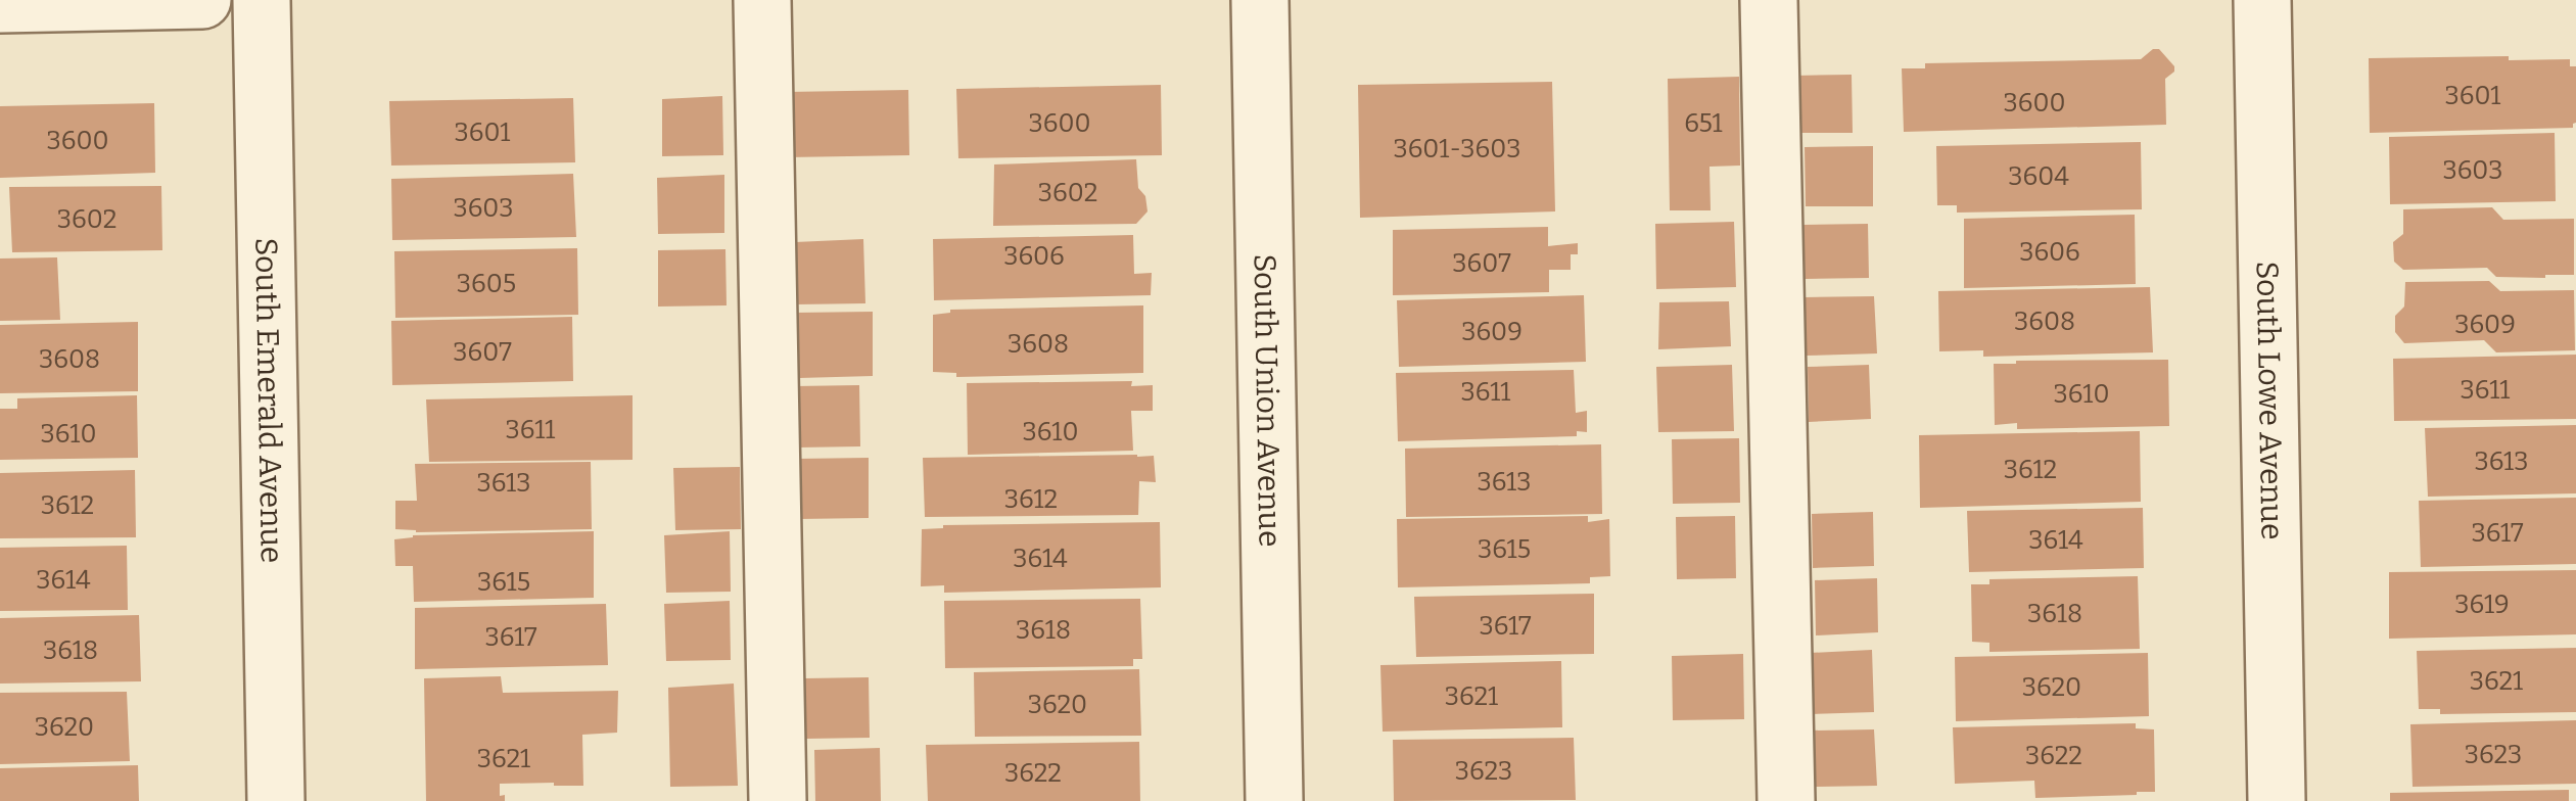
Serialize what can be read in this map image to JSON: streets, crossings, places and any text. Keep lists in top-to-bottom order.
{
  "streets": {
    "street": ["South Emerald Avenue", "South Union Avenue", "South Lowe Avenue"]
  },
  "house_numbers": [
    "3601",
    "3600",
    "3600",
    "651",
    "3601",
    "3600",
    "3601-3603",
    "3603",
    "3604",
    "3602",
    "3603",
    "3602",
    "3606",
    "3606",
    "3607",
    "3605",
    "3608",
    "3609",
    "3609",
    "3608",
    "3607",
    "3608",
    "3611",
    "3611",
    "3610",
    "3611",
    "3610",
    "3610",
    "3613",
    "3612",
    "3613",
    "3613",
    "3612",
    "3612",
    "3617",
    "3614",
    "3615",
    "3614",
    "3614",
    "3615",
    "3619",
    "3618",
    "3617",
    "3618",
    "3617",
    "3618",
    "3621",
    "3620",
    "3621",
    "3620",
    "3620",
    "3623",
    "3622",
    "3621",
    "3623",
    "3622"
  ]
}
